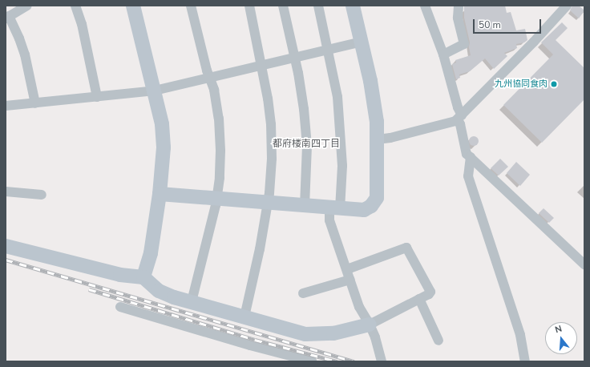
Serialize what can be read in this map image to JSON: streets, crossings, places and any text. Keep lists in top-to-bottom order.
{
  "districts": ["都府楼南四丁目"],
  "places": ["九州協同食肉"],
  "scale_bar": "50 m",
  "north": "top"
}
